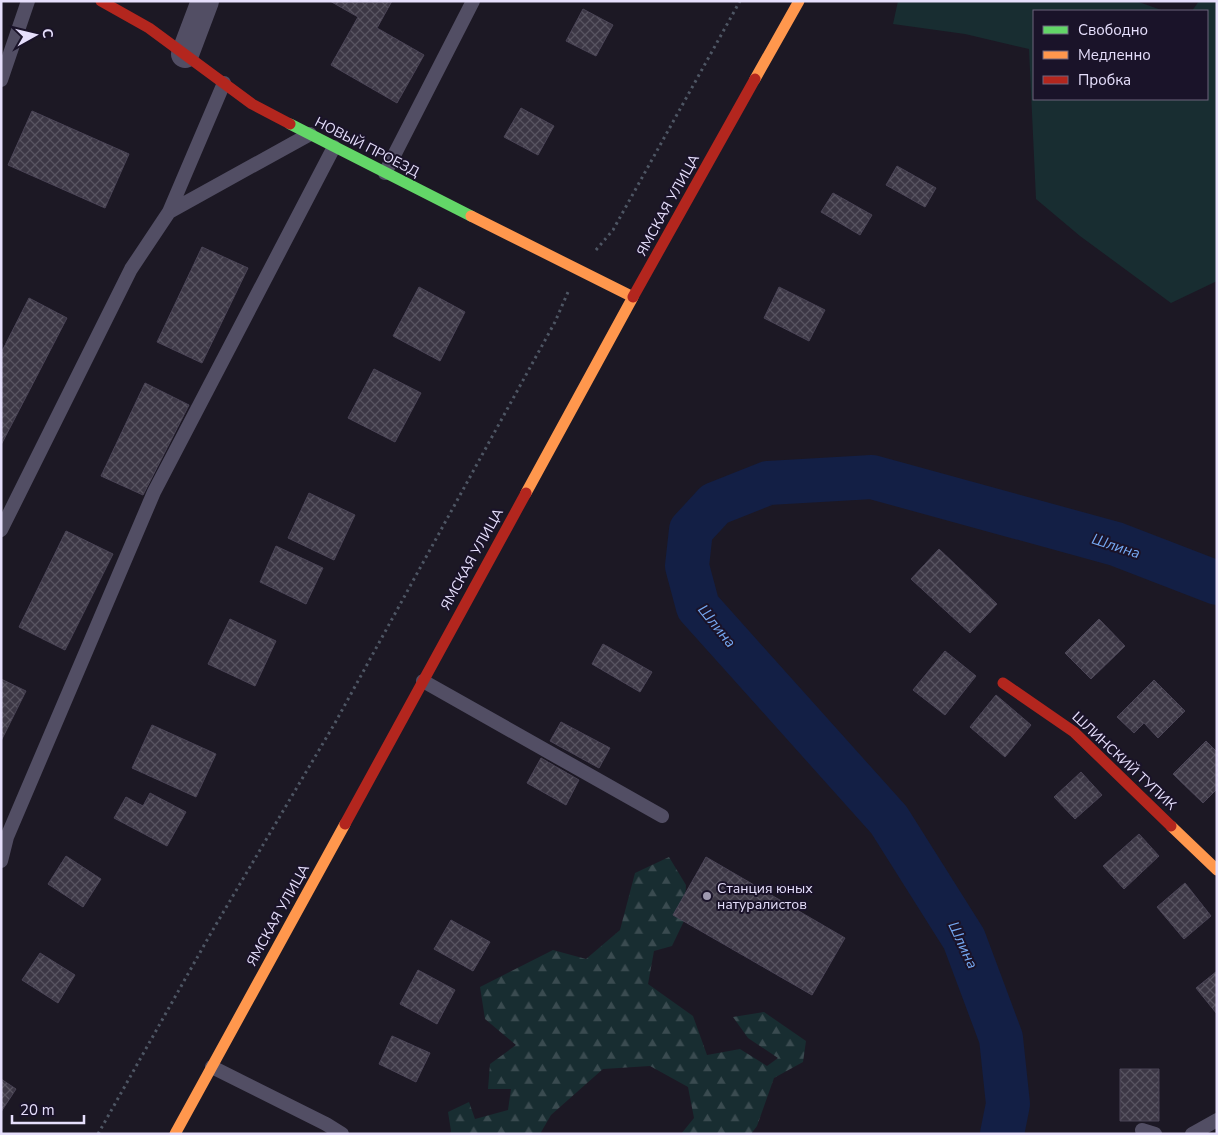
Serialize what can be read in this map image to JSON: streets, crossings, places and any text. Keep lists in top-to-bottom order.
{
  "streets": {
    "main road": ["НОВЫЙ ПРОЕЗД", "ЯМСКАЯ УЛИЦА", "ШЛИНСКИЙ ТУПИК"]
  },
  "crossings": [
    ["НОВЫЙ ПРОЕЗД", "ЯМСКАЯ УЛИЦА"]
  ],
  "water": ["Шлина"],
  "places": ["Станция юных натуралистов"],
  "legend": ["Свободно", "Медленно", "Пробка"],
  "scale_bar": "20 m",
  "north": "right"
}
